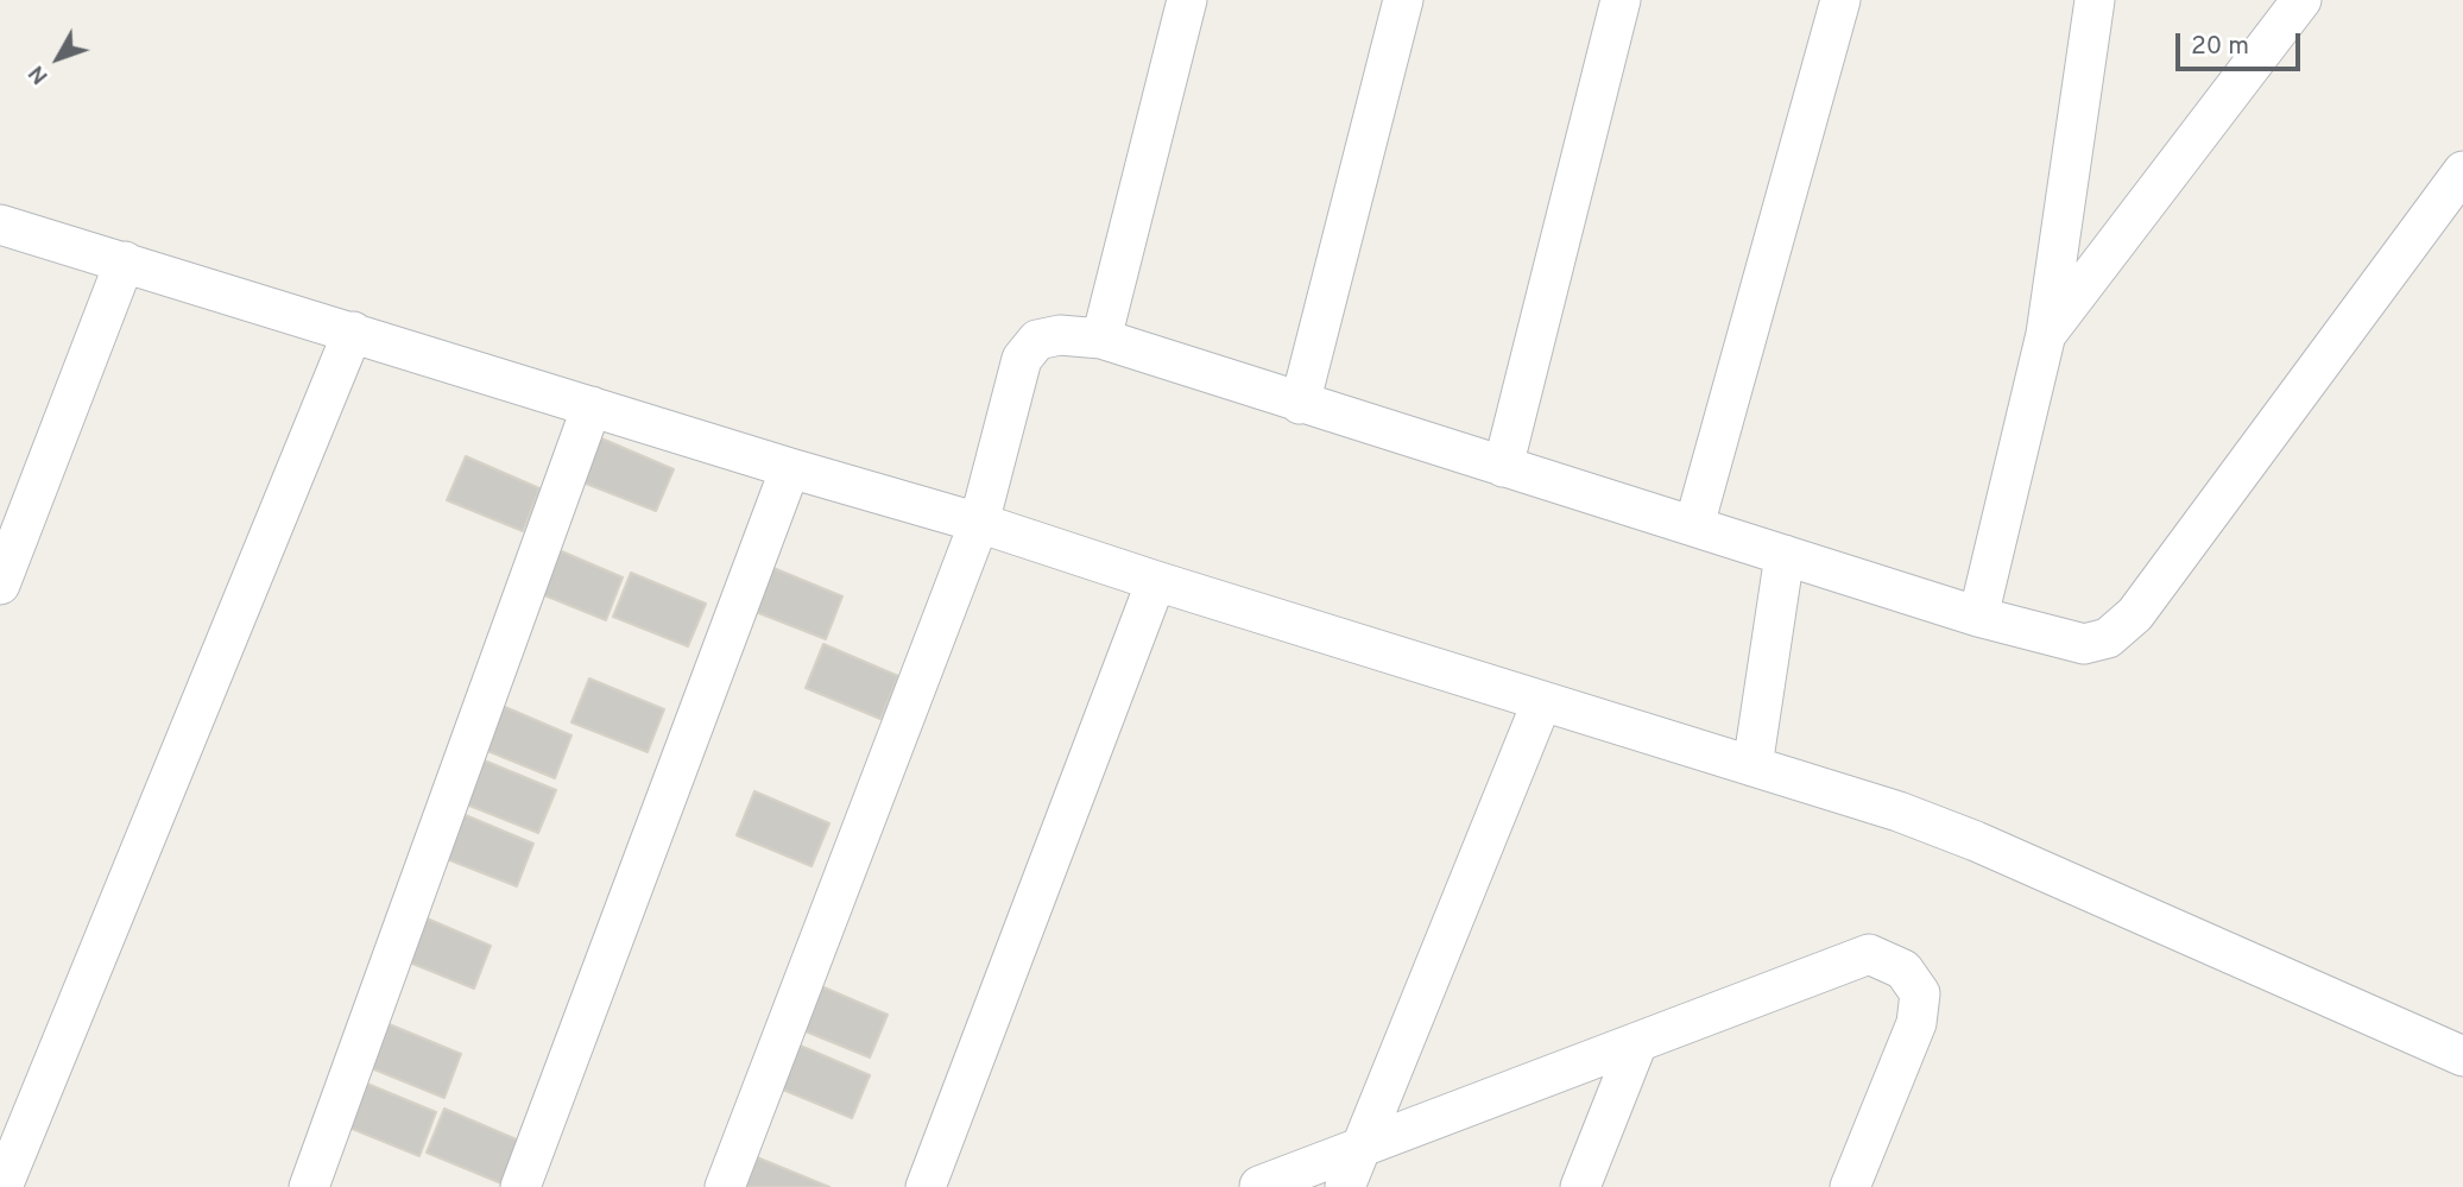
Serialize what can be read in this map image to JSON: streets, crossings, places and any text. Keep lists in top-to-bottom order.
{
  "scale_bar": "20 m",
  "north": "bottom left"
}
